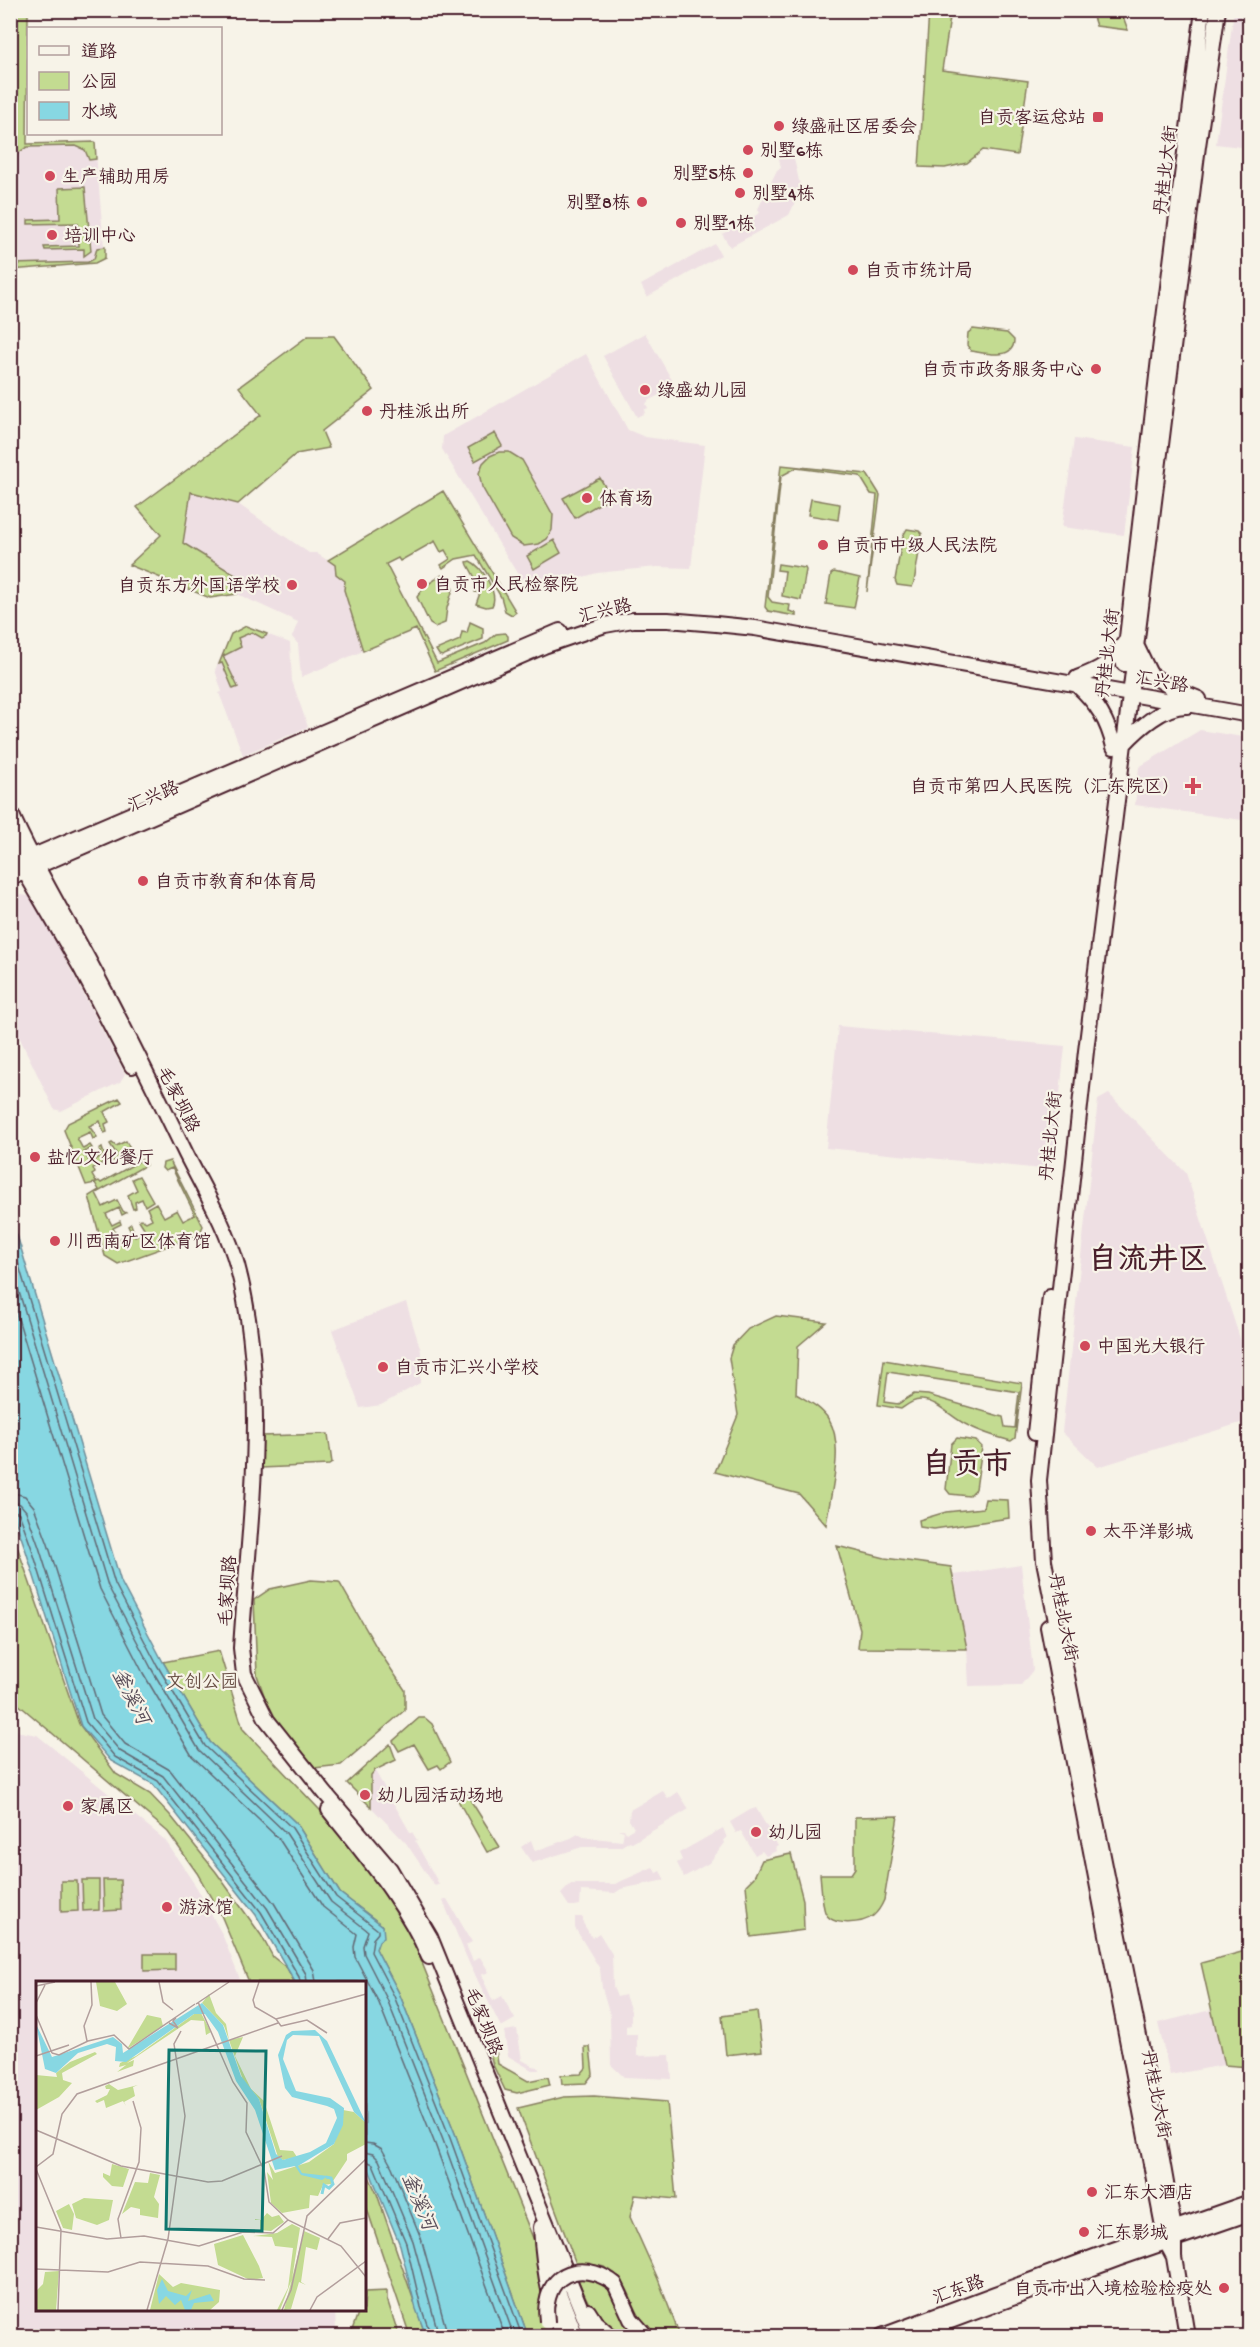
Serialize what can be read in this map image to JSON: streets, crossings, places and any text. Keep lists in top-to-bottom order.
{
  "streets": {
    "main road": [
      "丹桂北大街",
      "汇兴路",
      "毛家坝路",
      "汇东路"
    ]
  },
  "crossings": [
    ["丹桂北大街", "汇兴路"],
    ["丹桂北大街", "汇东路"],
    ["汇兴路", "毛家坝路"]
  ],
  "districts": ["自流井区", "自贡市"],
  "water": ["釜溪河"],
  "parks": ["文创公园"],
  "places": {
    "transit": ["自贡客运总站"],
    "other": [
      "绿盛社区居委会",
      "别墅6栋",
      "别墅5栋",
      "生产辅助用房",
      "别墅4栋",
      "别墅8栋",
      "别墅1栋",
      "培训中心",
      "自贡市统计局",
      "自贡市政务服务中心",
      "绿盛幼儿园",
      "丹桂派出所",
      "体育场",
      "自贡市中级人民法院",
      "自贡市人民检察院",
      "自贡东方外国语学校",
      "自贡市教育和体育局",
      "盐忆文化餐厅",
      "川西南矿区体育馆",
      "中国光大银行",
      "自贡市汇兴小学校",
      "太平洋影城",
      "幼儿园活动场地",
      "家属区",
      "幼儿园",
      "游泳馆",
      "汇东大酒店",
      "汇东影城",
      "自贡市出入境检验检疫处"
    ],
    "health": ["自贡市第四人民医院（汇东院区）"]
  },
  "legend": ["道路", "公园", "水域"]
}
